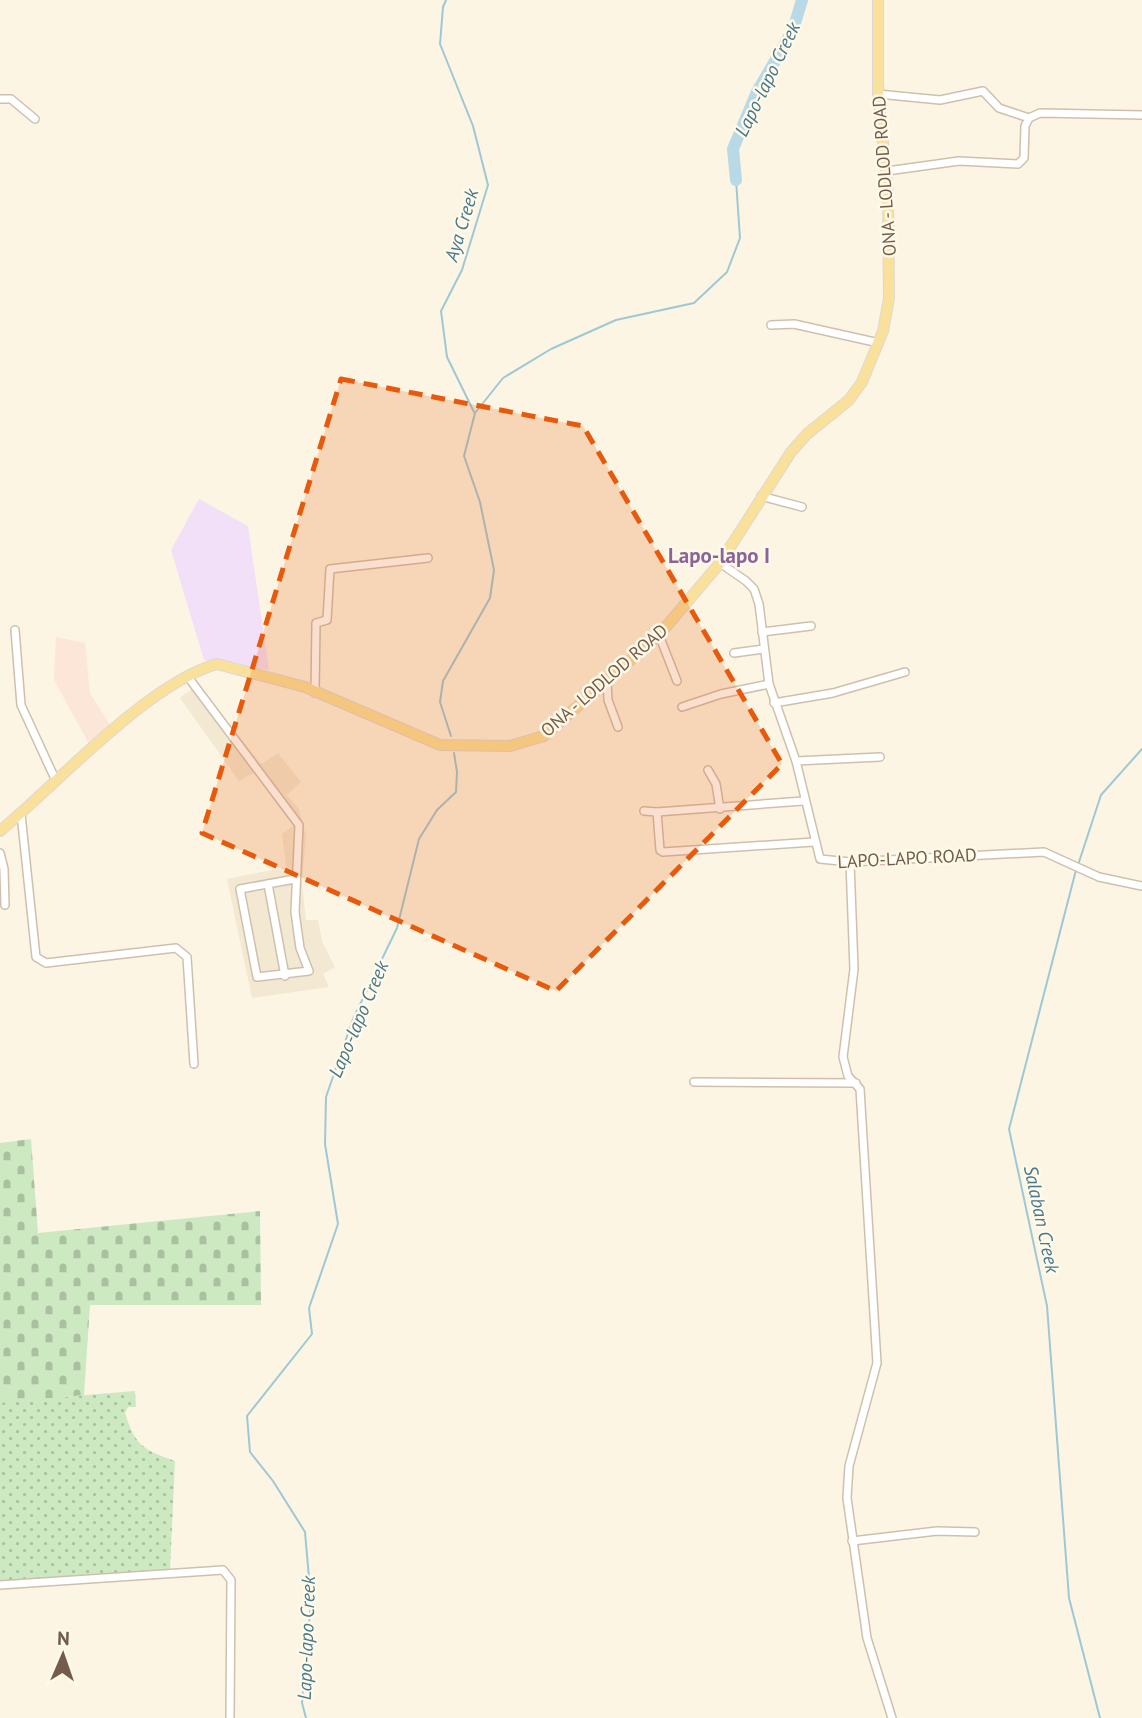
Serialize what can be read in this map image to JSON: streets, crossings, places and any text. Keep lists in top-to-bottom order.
{
  "streets": {
    "main road": ["ONA - LODLOD ROAD"],
    "street": ["LAPO-LAPO ROAD"]
  },
  "crossings": [
    ["ONA - LODLOD ROAD", "LAPO-LAPO ROAD"]
  ],
  "districts": ["Lapo-lapo I"],
  "water": ["Lapo-lapo Creek", "Aya Creek", "Salaban Creek"],
  "north": "top"
}
